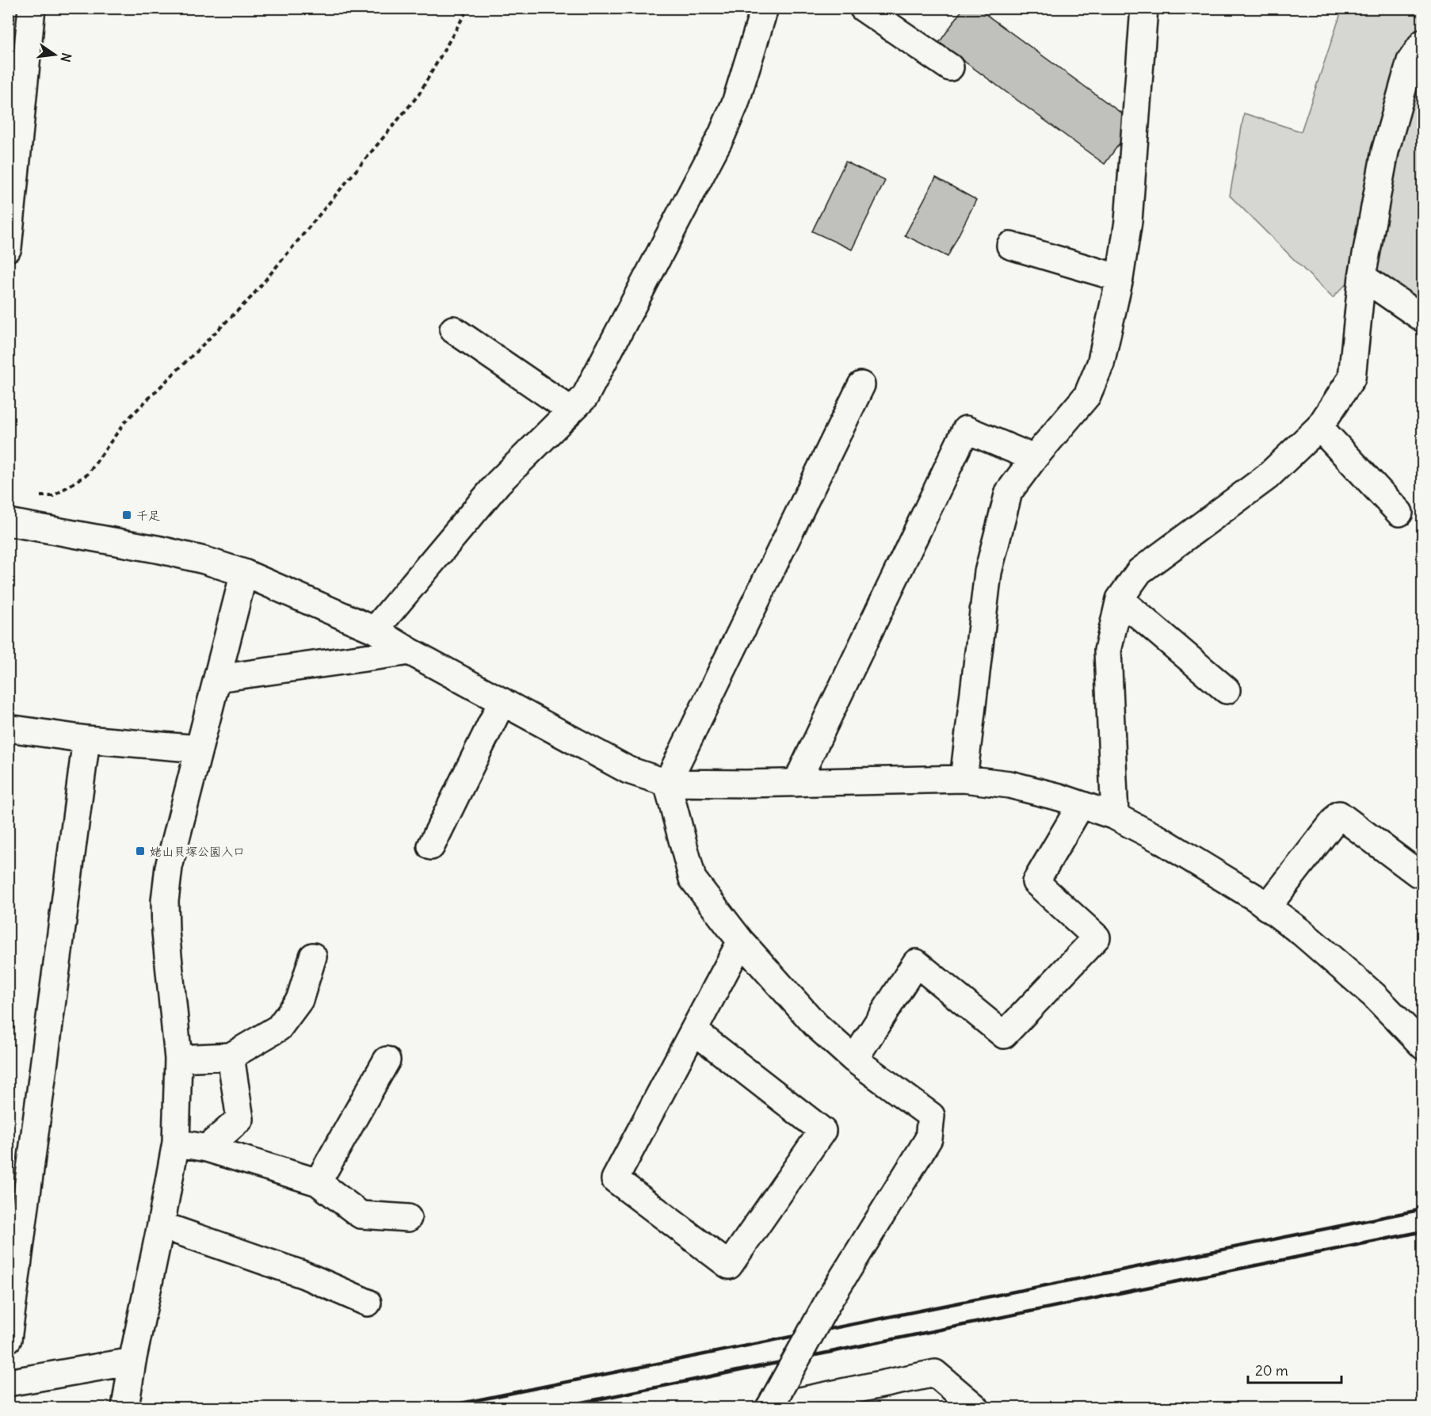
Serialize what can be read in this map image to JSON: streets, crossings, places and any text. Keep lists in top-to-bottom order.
{
  "places": {
    "transit": ["千足", "姥山貝塚公園入口"]
  },
  "scale_bar": "20 m",
  "north": "right"
}
